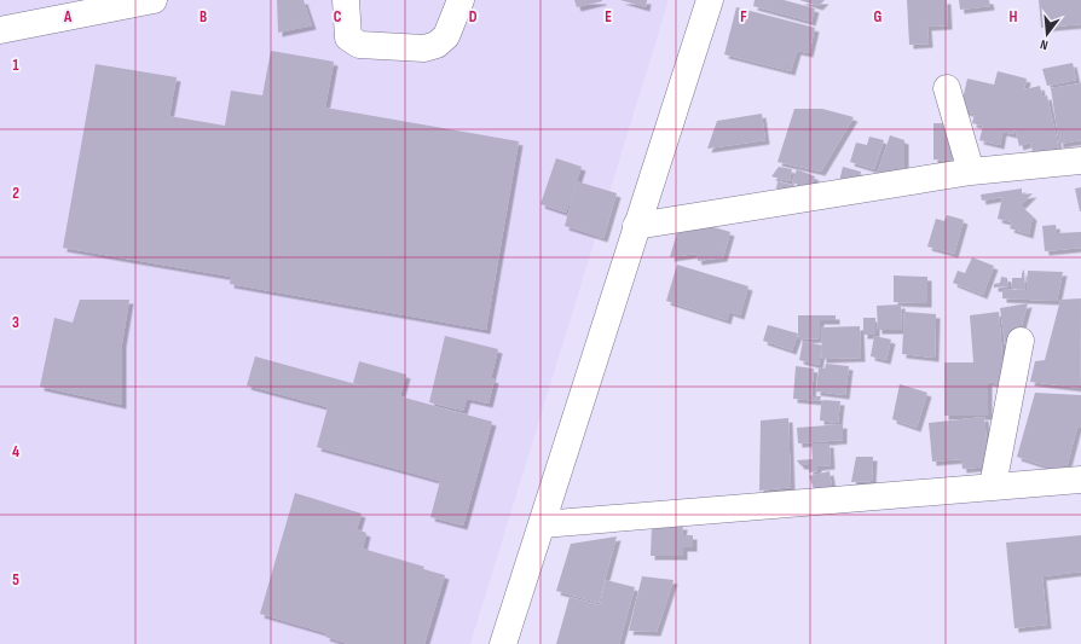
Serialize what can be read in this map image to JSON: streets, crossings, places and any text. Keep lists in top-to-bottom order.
{
  "north": "bottom",
  "grid": {
    "columns": [
      "A",
      "B",
      "C",
      "D",
      "E",
      "F",
      "G",
      "H"
    ],
    "rows": [
      "1",
      "2",
      "3",
      "4",
      "5"
    ]
  }
}
